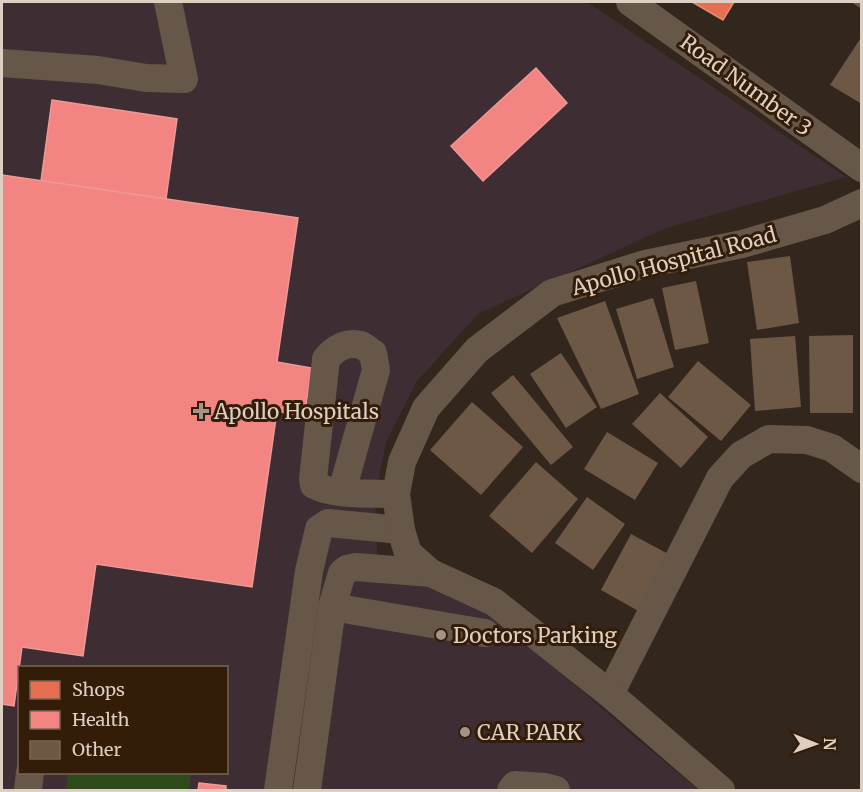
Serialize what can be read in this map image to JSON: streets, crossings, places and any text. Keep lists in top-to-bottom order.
{
  "streets": {
    "street": ["Road Number 3", "Apollo Hospital Road"]
  },
  "places": {
    "health": ["Apollo Hospitals"],
    "other": ["Doctors Parking", "CAR PARK"]
  },
  "legend": ["Shops", "Health", "Other"],
  "north": "right"
}
